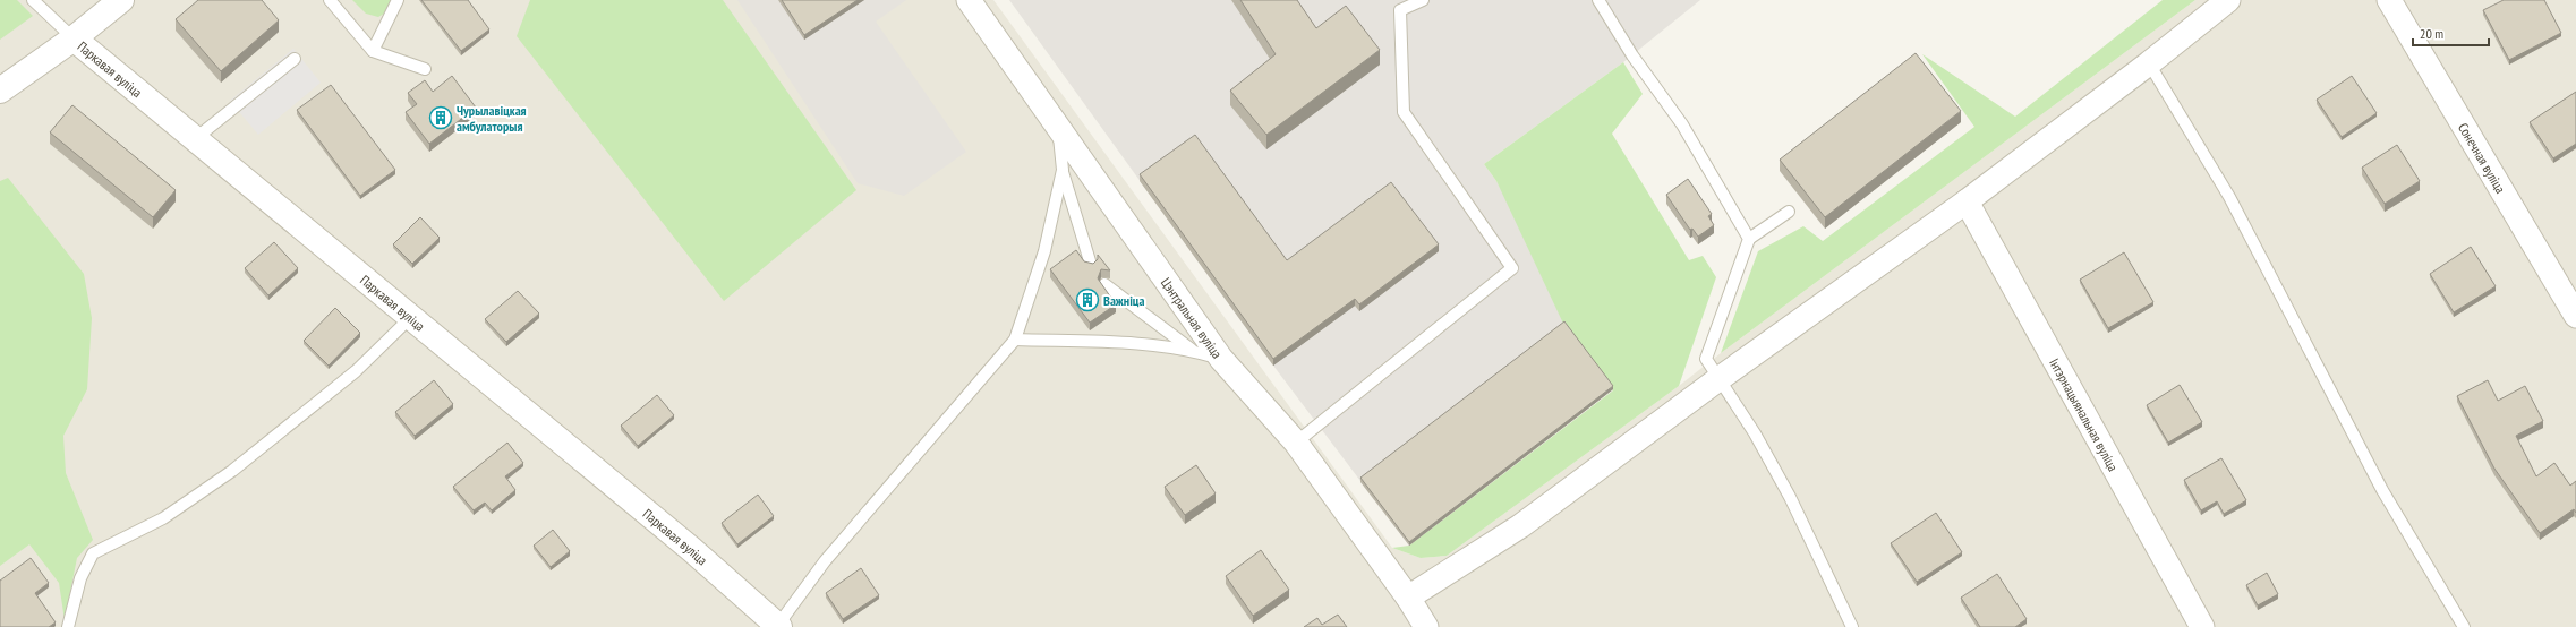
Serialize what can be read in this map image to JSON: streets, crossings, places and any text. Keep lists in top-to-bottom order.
{
  "streets": {
    "street": [
      "Паркавая вуліца",
      "Сонечная вуліца",
      "Цэнтральная вуліца",
      "Інтэрнацыянальная вуліца"
    ]
  },
  "places": {
    "building": ["Чурылавіцкая амбулаторыя", "Важніца"]
  },
  "scale_bar": "20 m"
}
